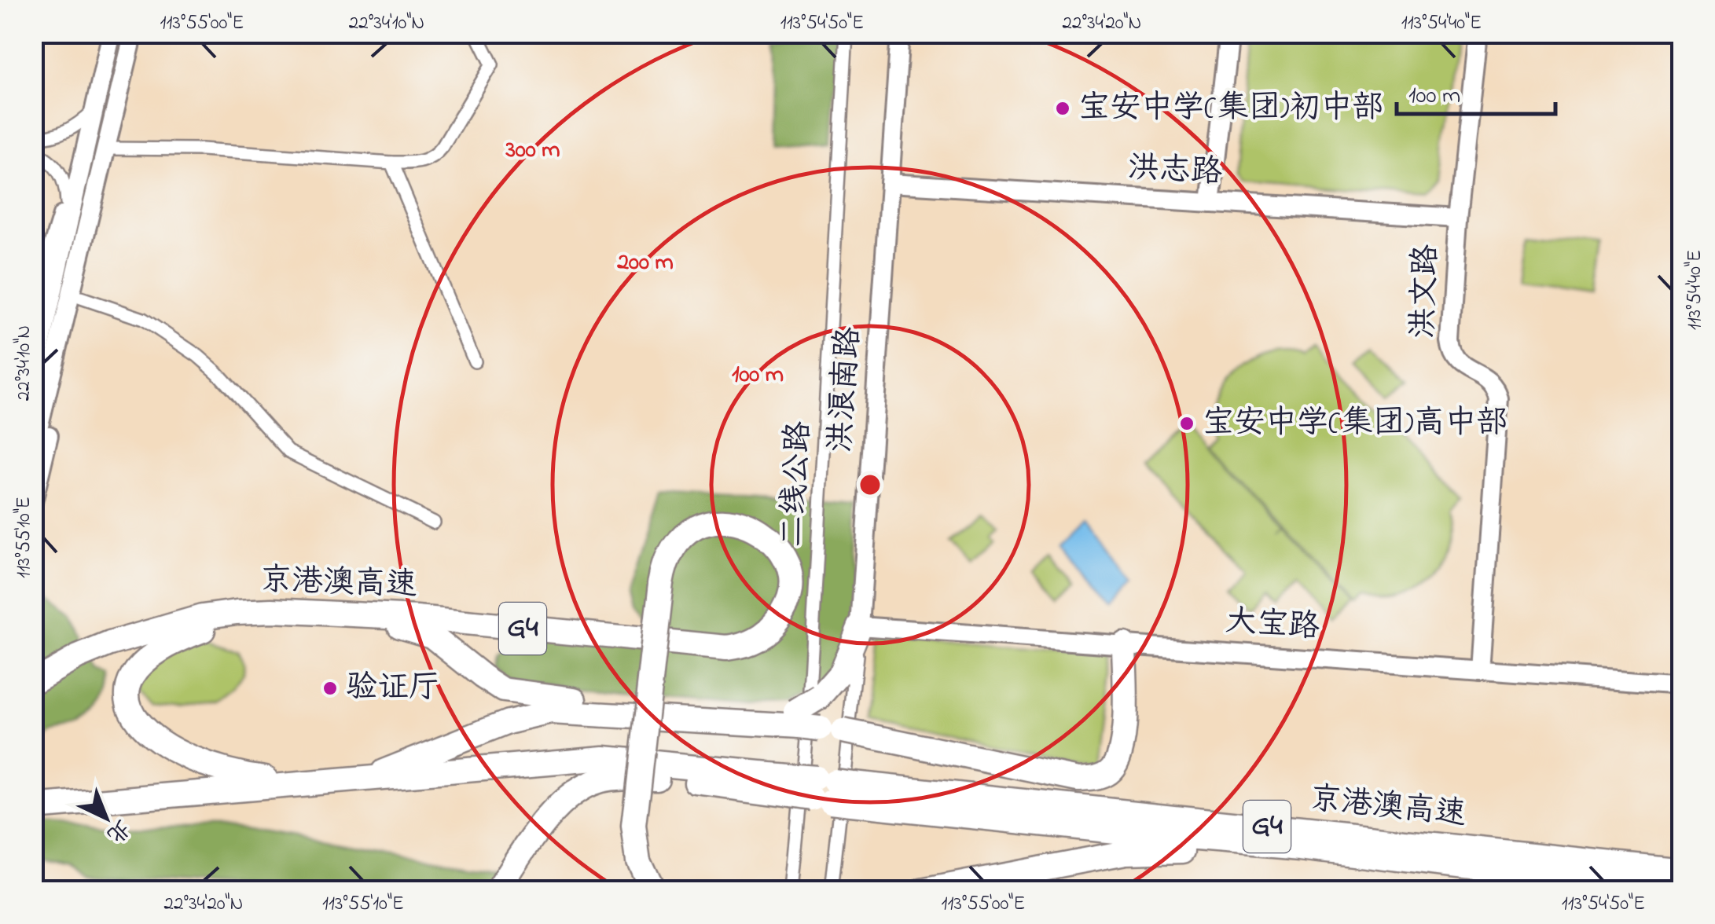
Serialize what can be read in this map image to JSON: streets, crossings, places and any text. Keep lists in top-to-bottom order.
{
  "streets": {
    "highway": ["京港澳高速", "G4"],
    "main road": [
      "洪志路",
      "洪文路",
      "洪浪南路",
      "大宝路"
    ],
    "street": ["二线公路"]
  },
  "crossings": [
    ["洪志路", "洪文路"],
    ["洪志路", "洪浪南路"],
    ["洪文路", "大宝路"],
    ["洪浪南路", "大宝路"]
  ],
  "places": ["宝安中学(集团)初中部", "宝安中学(集团)高中部", "验证厅"],
  "scale_bar": "100 m",
  "north": "bottom right",
  "coordinates": [
    "113°55'00\"E",
    "22°34'10\"N",
    "113°54'50\"E",
    "22°34'20\"N",
    "113°54'40\"E",
    "113°55'10\"E"
  ],
  "rings": ["300 m", "200 m", "100 m"]
}
